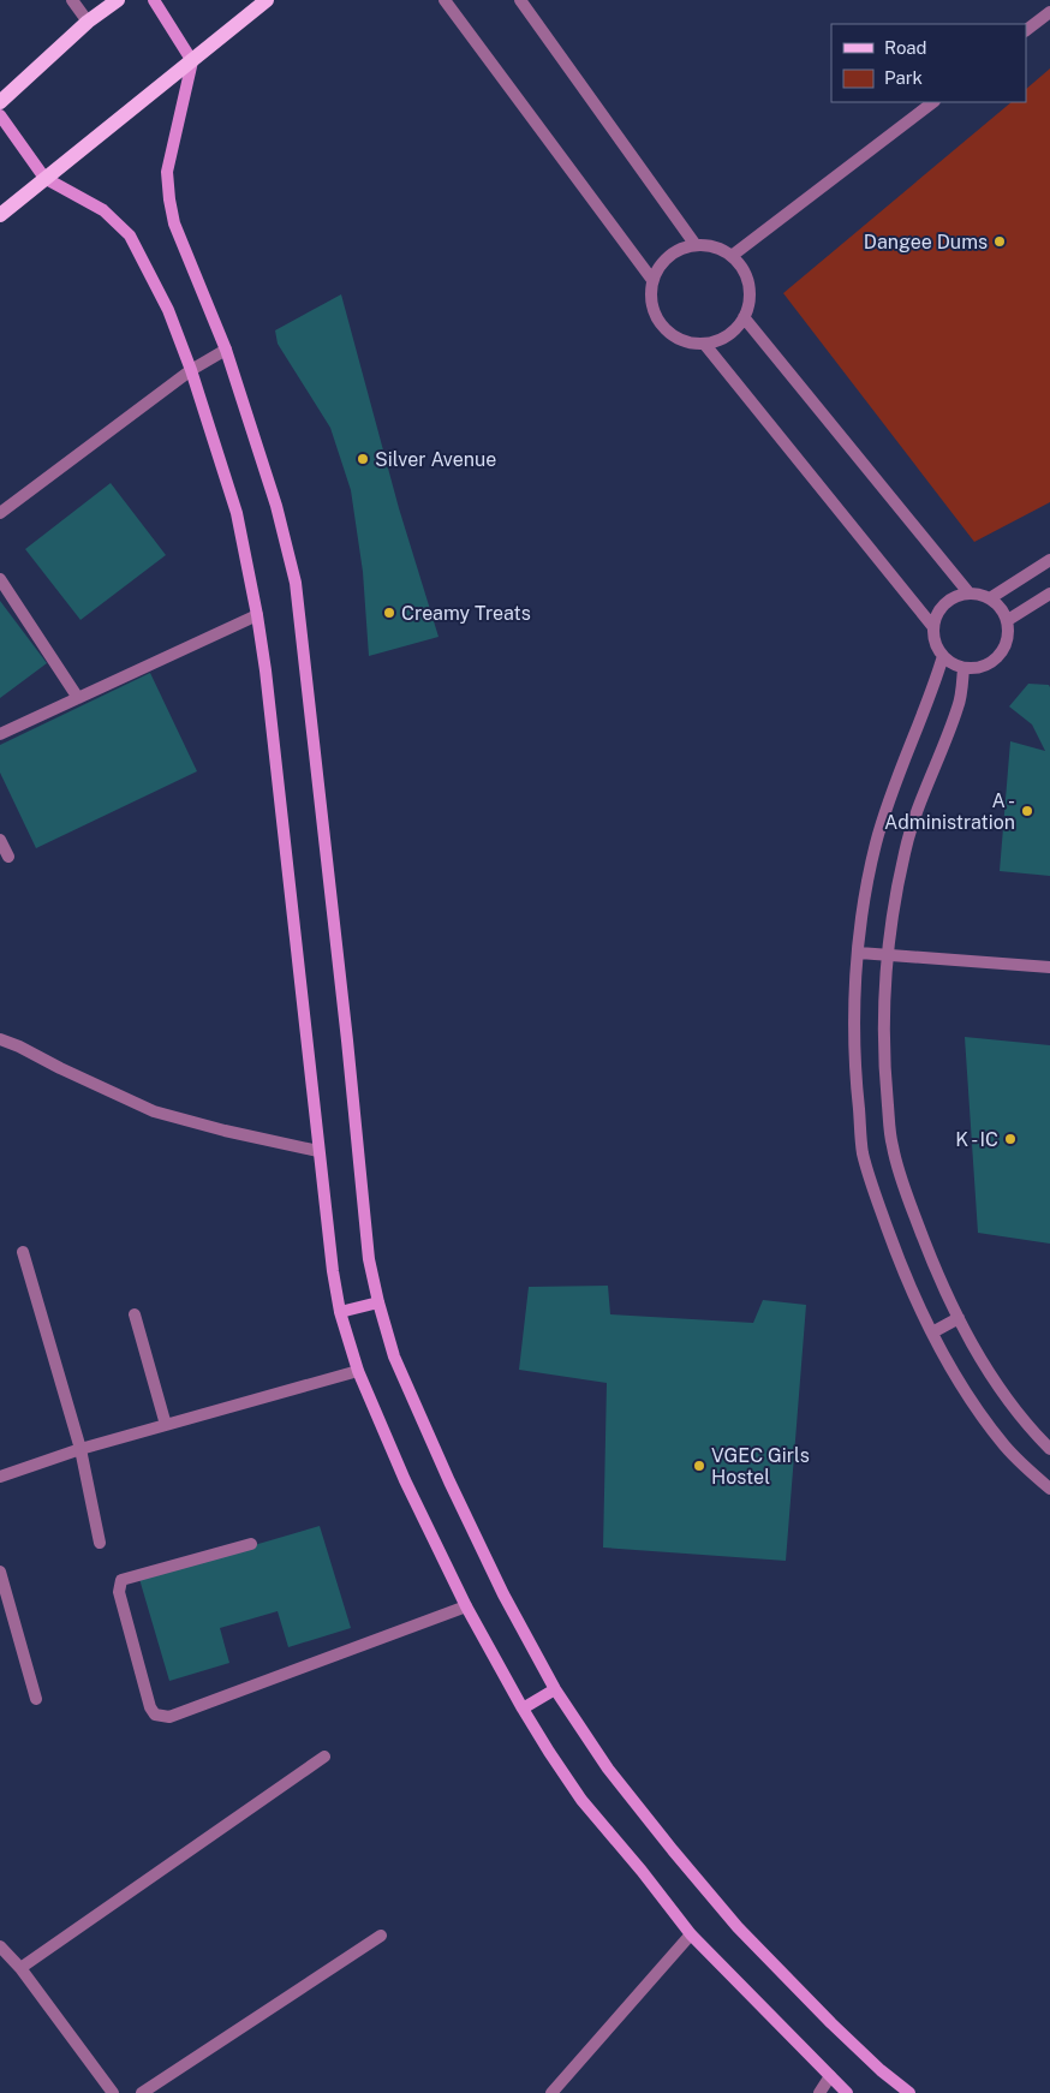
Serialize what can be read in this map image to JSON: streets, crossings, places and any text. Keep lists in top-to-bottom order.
{
  "places": [
    "Dangee Dums",
    "Silver Avenue",
    "Creamy Treats",
    "A - Administration",
    "K - IC",
    "VGEC Girls Hostel"
  ],
  "legend": ["Road", "Park"]
}
